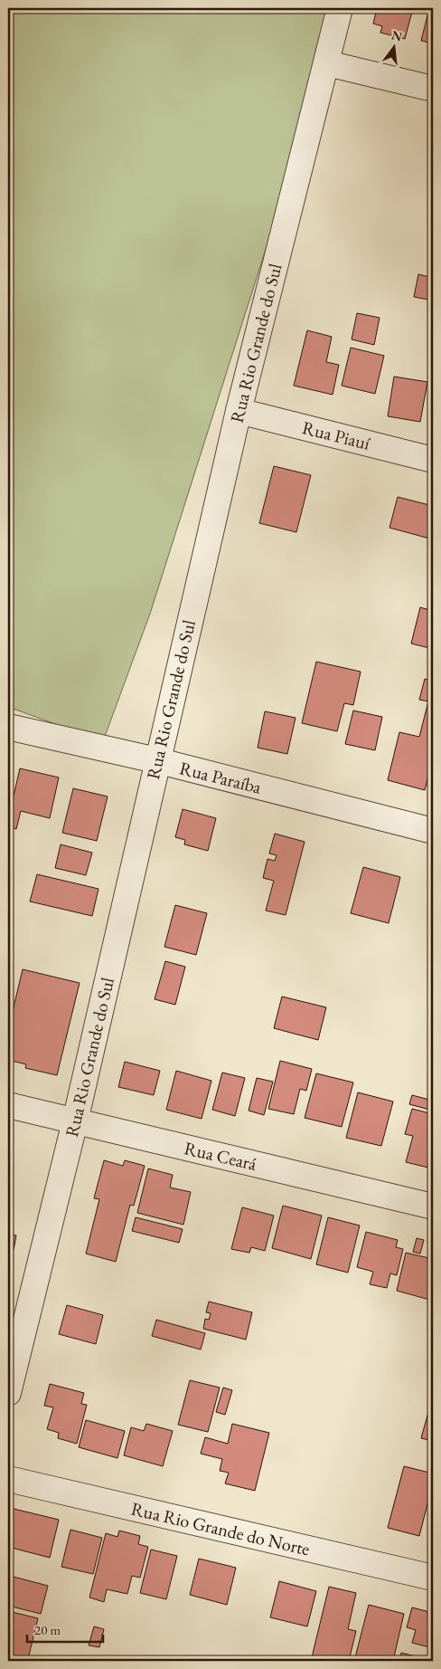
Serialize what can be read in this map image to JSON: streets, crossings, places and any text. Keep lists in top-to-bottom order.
{
  "streets": {
    "street": [
      "Rua Rio Grande do Sul",
      "Rua Piauí",
      "Rua Paraíba",
      "Rua Ceará",
      "Rua Rio Grande do Norte"
    ]
  },
  "crossings": [
    ["Rua Rio Grande do Sul", "Rua Piauí"],
    ["Rua Rio Grande do Sul", "Rua Paraíba"],
    ["Rua Rio Grande do Sul", "Rua Ceará"]
  ],
  "scale_bar": "20 m",
  "north": "top"
}
